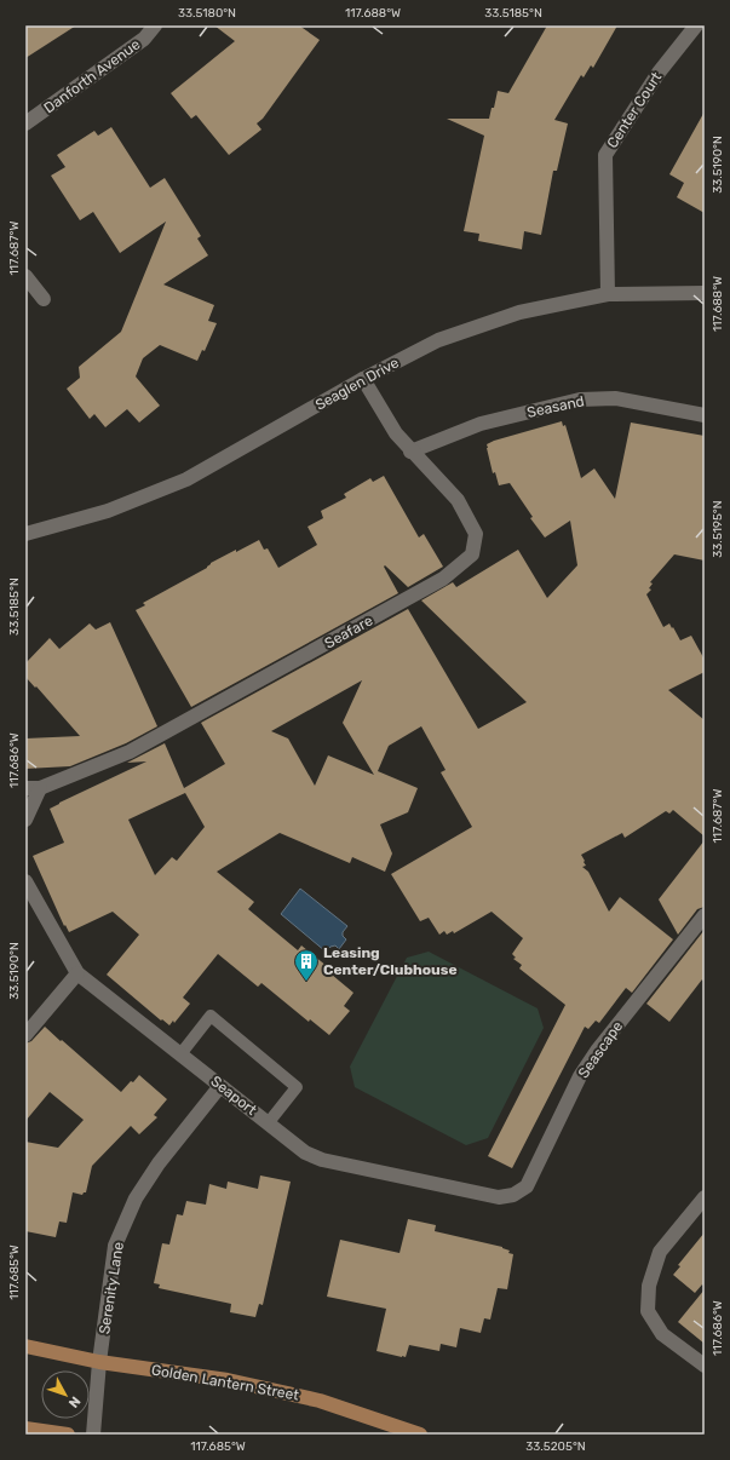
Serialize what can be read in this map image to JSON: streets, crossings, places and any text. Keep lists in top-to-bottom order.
{
  "streets": {
    "main road": ["Golden Lantern Street"],
    "street": [
      "Danforth Avenue",
      "Center Court",
      "Seaglen Drive",
      "Seasand",
      "Seafare",
      "Seascape",
      "Seaport",
      "Serenity Lane"
    ]
  },
  "crossings": [
    ["Center Court", "Seaglen Drive"],
    ["Seaglen Drive", "Seafare"],
    ["Seasand", "Seafare"],
    ["Seascape", "Seaport"],
    ["Seaport", "Serenity Lane"],
    ["Serenity Lane", "Golden Lantern Street"]
  ],
  "places": {
    "building": ["Leasing Center/Clubhouse"]
  },
  "north": "bottom right",
  "coordinates": [
    "33.5180°N",
    "117.688°W",
    "33.5185°N",
    "33.5190°N",
    "117.687°W",
    "33.5195°N",
    "117.686°W",
    "117.685°W",
    "33.5205°N"
  ]
}
